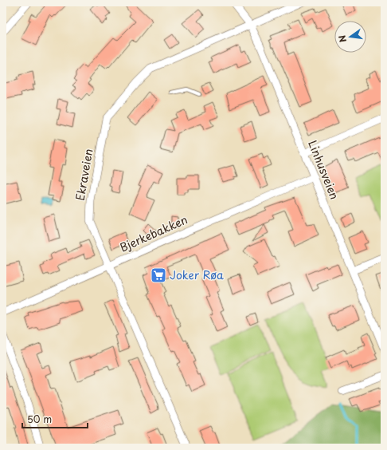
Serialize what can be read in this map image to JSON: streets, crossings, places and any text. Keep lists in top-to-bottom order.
{
  "streets": {
    "street": ["Linhusveien", "Ekraveien", "Bjerkebakken"]
  },
  "crossings": [
    ["Linhusveien", "Ekraveien"],
    ["Linhusveien", "Bjerkebakken"],
    ["Ekraveien", "Bjerkebakken"]
  ],
  "places": {
    "supermarket": ["Joker Røa"]
  },
  "scale_bar": "50 m",
  "north": "left"
}
